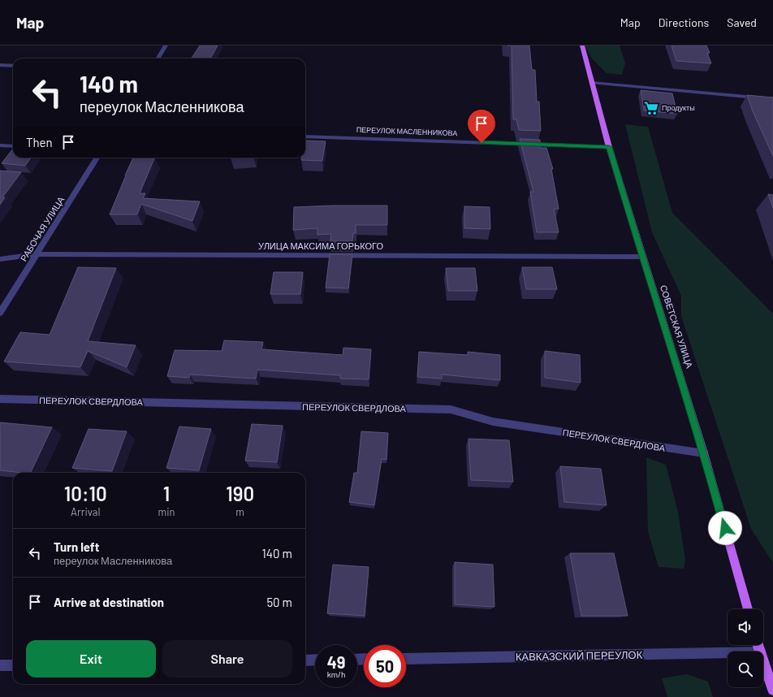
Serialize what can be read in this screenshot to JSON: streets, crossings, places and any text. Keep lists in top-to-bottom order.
{
  "streets": {
    "main road": ["СОВЕТСКАЯ УЛИЦА"],
    "street": [
      "ПЕРЕУЛОК МАСЛЕННИКОВА",
      "РАБОЧАЯ УЛИЦА",
      "УЛИЦА МАКСИМА ГОРЬКОГО",
      "ПЕРЕУЛОК СВЕРДЛОВА",
      "КАВКАЗСКИЙ ПЕРЕУЛОК"
    ]
  },
  "crossings": [
    ["ПЕРЕУЛОК МАСЛЕННИКОВА", "СОВЕТСКАЯ УЛИЦА"],
    ["РАБОЧАЯ УЛИЦА", "УЛИЦА МАКСИМА ГОРЬКОГО"],
    ["УЛИЦА МАКСИМА ГОРЬКОГО", "СОВЕТСКАЯ УЛИЦА"],
    ["СОВЕТСКАЯ УЛИЦА", "ПЕРЕУЛОК СВЕРДЛОВА"]
  ],
  "places": {
    "supermarket": ["Продукты"]
  },
  "page": {
    "header": "Map",
    "nav": ["Map", "Directions", "Saved"],
    "turn": ["140 m", "переулок Масленникова"],
    "then": "Then",
    "eta": [
      "10:10",
      "Arrival",
      "1",
      "min",
      "190",
      "m"
    ],
    "list": [
      {
        "name": "Turn left",
        "note": "переулок Масленникова",
        "value": "140 m"
      },
      {
        "name": "Arrive at destination",
        "value": "50 m"
      }
    ],
    "buttons": ["Exit", "Share"],
    "speed": "49 km/h",
    "limit": "50"
  }
}
